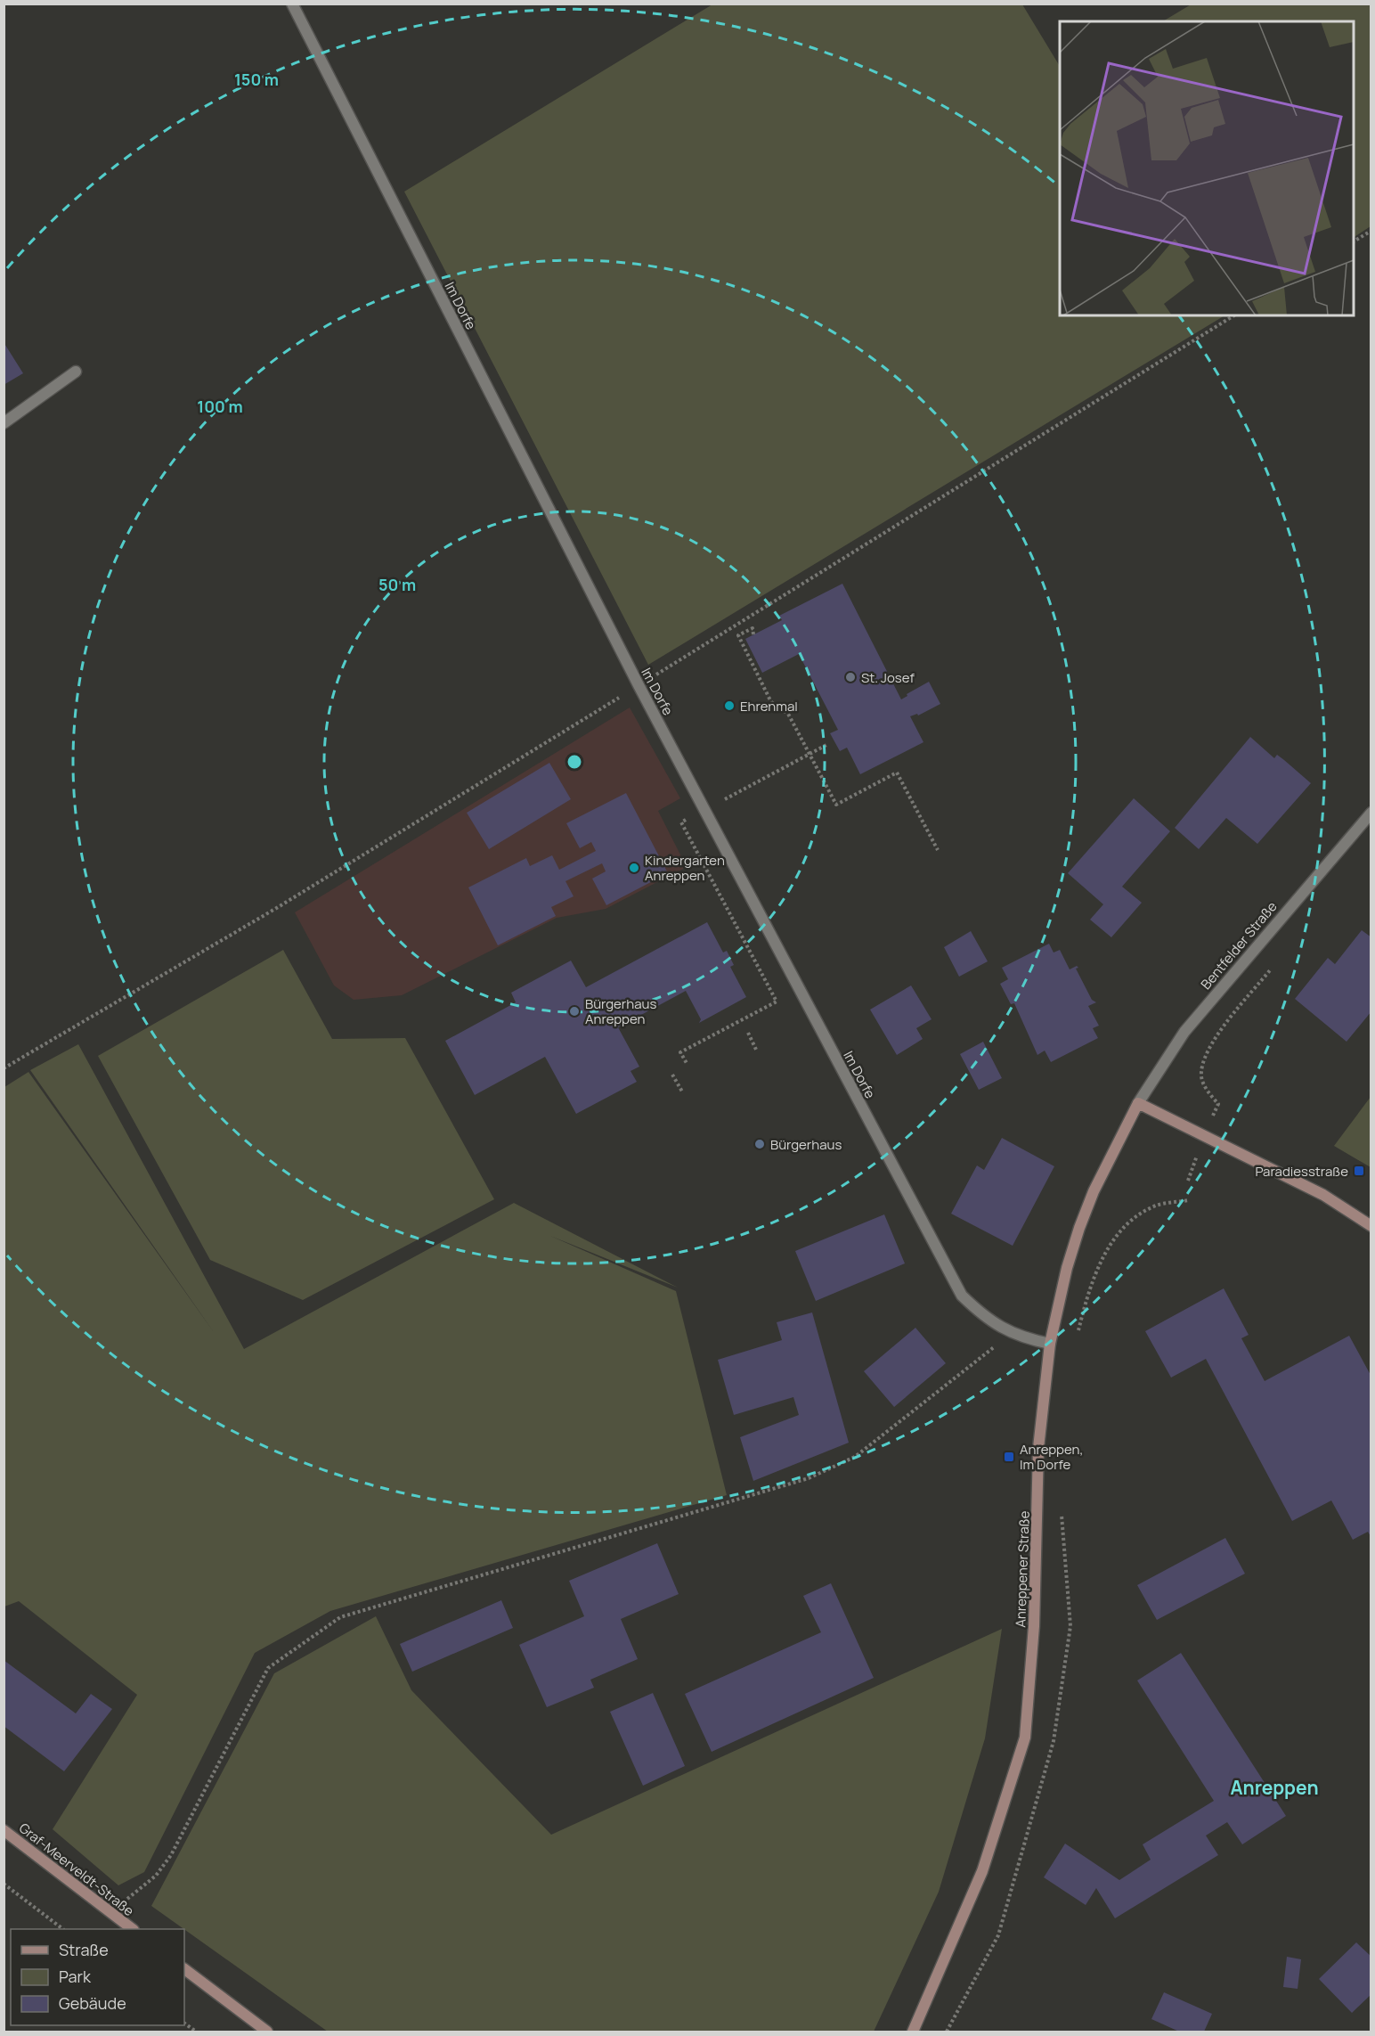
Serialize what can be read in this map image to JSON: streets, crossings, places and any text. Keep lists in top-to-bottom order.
{
  "streets": {
    "main road": ["Anreppener Straße", "Graf-Meerveldt-Straße"],
    "street": ["Im Dorfe", "Bentfelder Straße"]
  },
  "crossings": [
    ["Im Dorfe", "Anreppener Straße"],
    ["Bentfelder Straße", "Anreppener Straße"]
  ],
  "districts": ["Anreppen"],
  "places": {
    "other": [
      "St. Josef",
      "Ehrenmal",
      "Kindergarten Anreppen",
      "Bürgerhaus Anreppen",
      "Bürgerhaus"
    ],
    "transit": ["Paradiesstraße", "Anreppen, Im Dorfe"]
  },
  "legend": ["Straße", "Park", "Gebäude"],
  "rings": ["150 m", "100 m", "50 m"]
}
